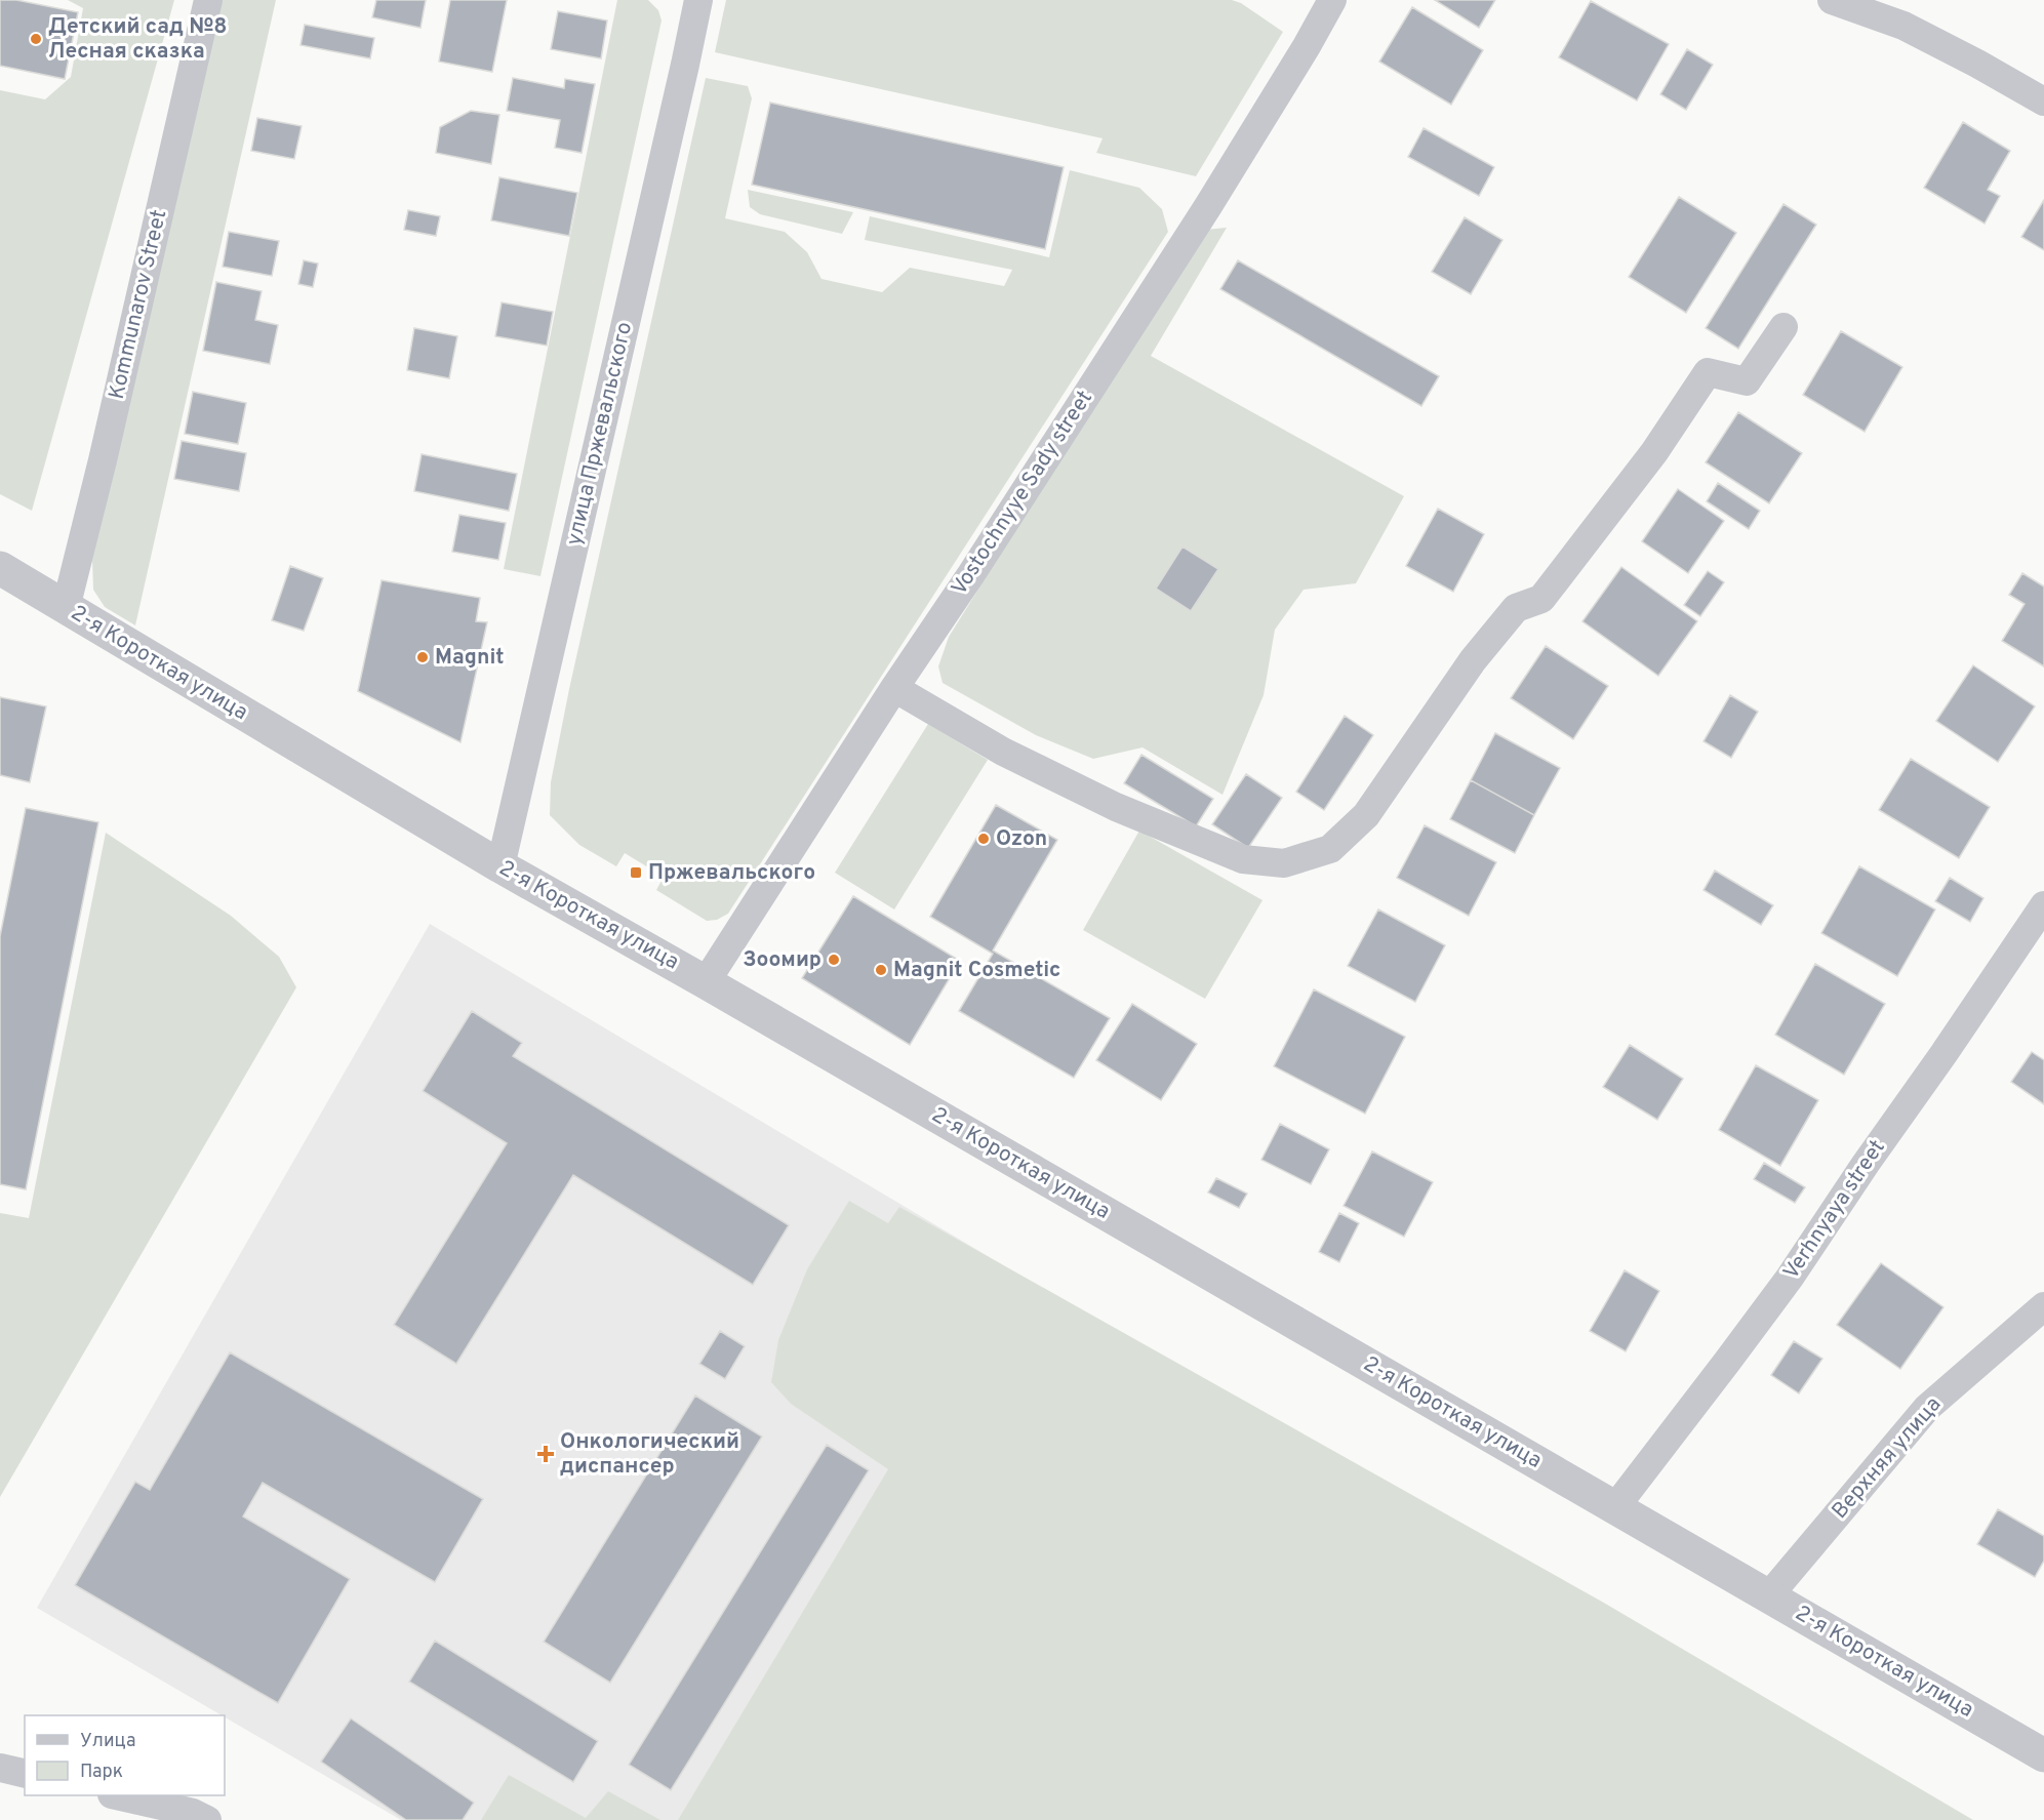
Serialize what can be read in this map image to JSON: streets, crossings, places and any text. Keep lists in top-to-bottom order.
{
  "streets": {
    "street": [
      "Kommunarov Street",
      "улица Пржевальского",
      "Vostochnyye Sady street",
      "2-я Короткая улица",
      "Verhnyaya street",
      "Верхняя улица"
    ]
  },
  "crossings": [
    ["Kommunarov Street", "2-я Короткая улица"],
    ["улица Пржевальского", "2-я Короткая улица"],
    ["Vostochnyye Sady street", "2-я Короткая улица"],
    ["2-я Короткая улица", "Verhnyaya street"],
    ["2-я Короткая улица", "Верхняя улица"]
  ],
  "places": {
    "other": [
      "Детский сад №8 Лесная сказка",
      "Magnit",
      "Ozon",
      "Зоомир",
      "Magnit Cosmetic"
    ],
    "transit": ["Пржевальского"],
    "health": ["Онкологический диспансер"]
  },
  "legend": ["Улица", "Парк"]
}
